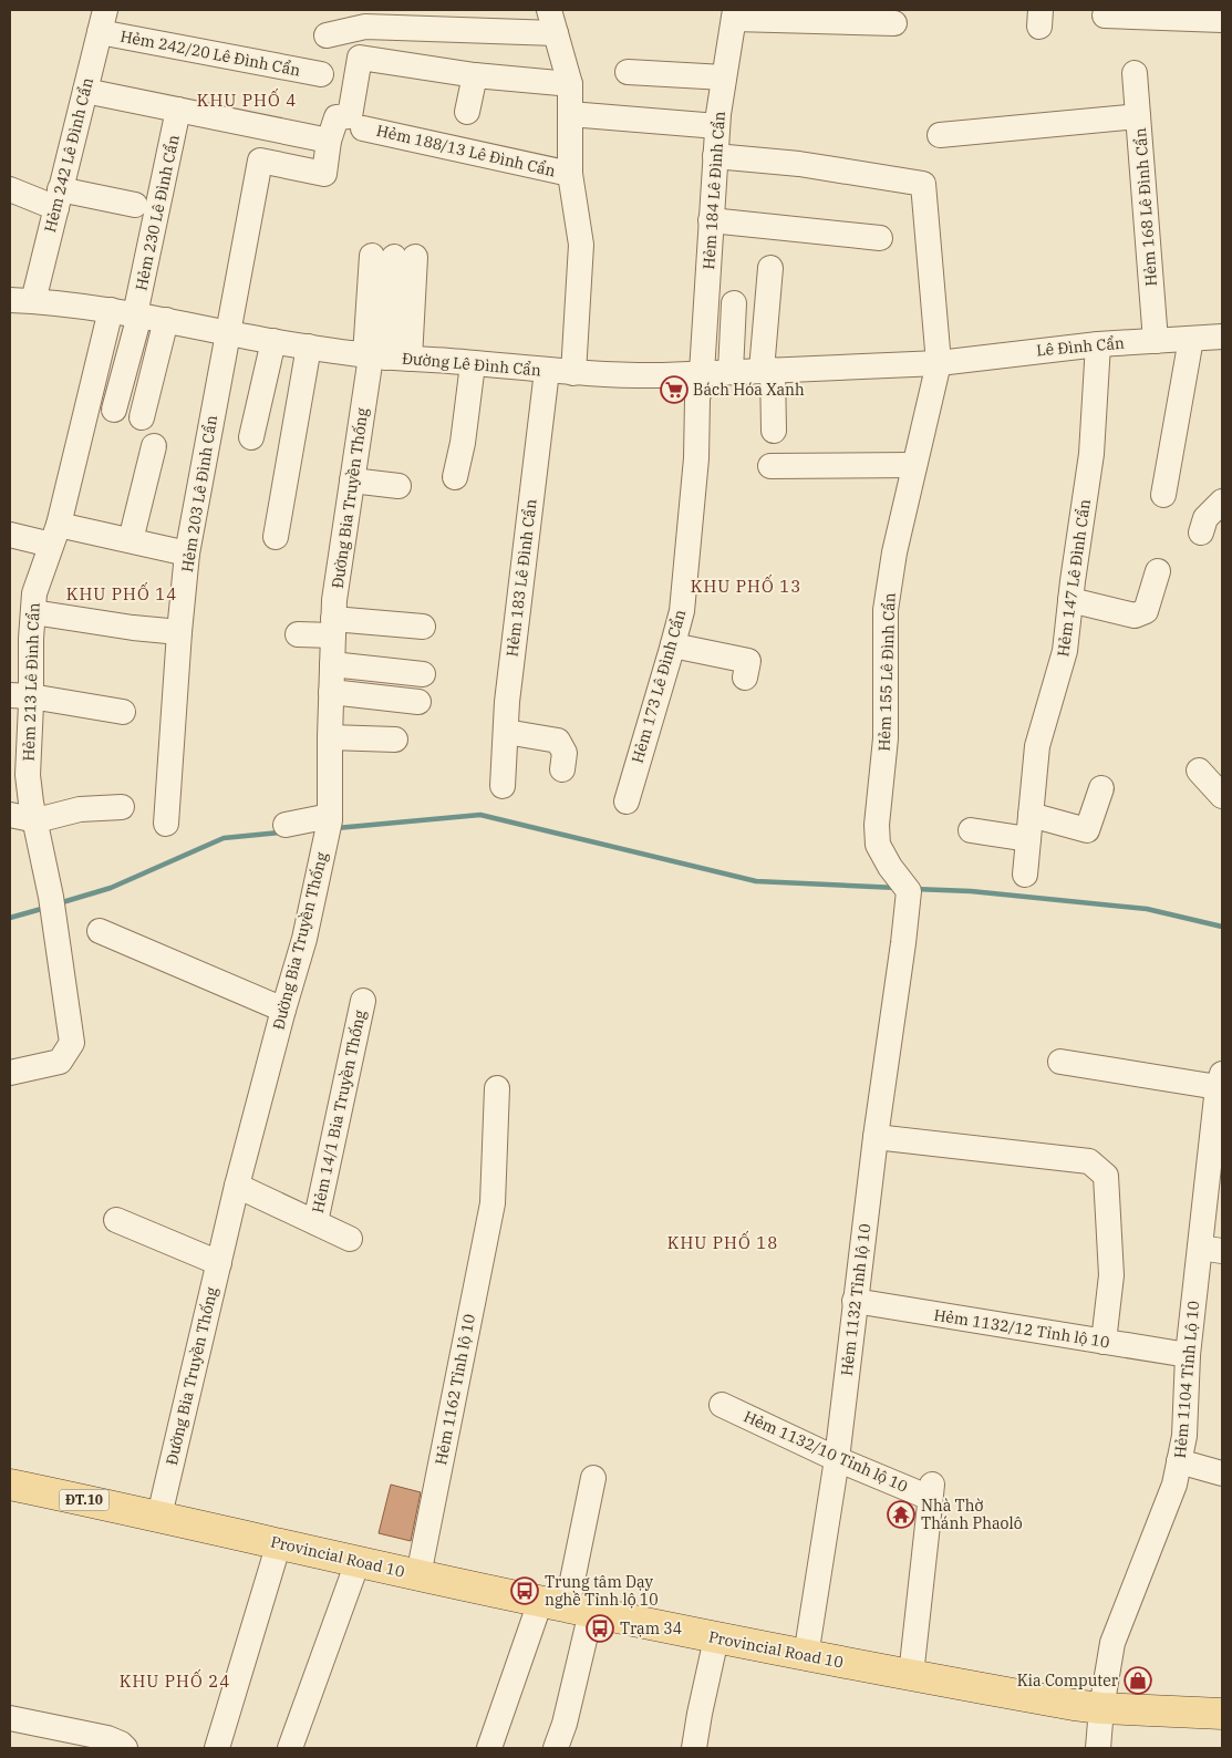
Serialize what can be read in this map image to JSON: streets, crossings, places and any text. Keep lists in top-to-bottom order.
{
  "streets": {
    "main road": ["ĐT.10", "Provincial Road 10"],
    "street": [
      "Hẻm 242/20 Lê Đình Cẩn",
      "Hẻm 188/13 Lê Đình Cẩn",
      "Hẻm 242 Lê Đình Cẩn",
      "Hẻm 184 Lê Đình Cẩn",
      "Hẻm 168 Lê Đình Cẩn",
      "Hẻm 230 Lê Đình Cẩn",
      "Lê Đình Cẩn",
      "Đường Lê Đình Cẩn",
      "Hẻm 203 Lê Đình Cẩn",
      "Đường Bia Truyền Thống",
      "Hẻm 183 Lê Đình Cẩn",
      "Hẻm 147 Lê Đình Cẩn",
      "Hẻm 155 Lê Đình Cẩn",
      "Hẻm 213 Lê Đình Cẩn",
      "Hẻm 173 Lê Đình Cẩn",
      "Hẻm 14/1 Bia Truyền Thống",
      "Hẻm 1132 Tỉnh lộ 10",
      "Hẻm 1132/12 Tỉnh lộ 10",
      "Hẻm 1104 Tỉnh Lộ 10",
      "Hẻm 1162 Tỉnh lộ 10",
      "Hẻm 1132/10 Tỉnh lộ 10"
    ]
  },
  "crossings": [
    ["Hẻm 242/20 Lê Đình Cẩn", "Hẻm 242 Lê Đình Cẩn"],
    ["Hẻm 242 Lê Đình Cẩn", "Đường Lê Đình Cẩn"],
    ["Hẻm 184 Lê Đình Cẩn", "Đường Lê Đình Cẩn"],
    ["Hẻm 184 Lê Đình Cẩn", "Hẻm 155 Lê Đình Cẩn"],
    ["Hẻm 184 Lê Đình Cẩn", "Hẻm 173 Lê Đình Cẩn"],
    ["Hẻm 168 Lê Đình Cẩn", "Lê Đình Cẩn"],
    ["Hẻm 230 Lê Đình Cẩn", "Đường Lê Đình Cẩn"],
    ["Lê Đình Cẩn", "Đường Lê Đình Cẩn"],
    ["Lê Đình Cẩn", "Hẻm 147 Lê Đình Cẩn"],
    ["Lê Đình Cẩn", "Hẻm 155 Lê Đình Cẩn"],
    ["Đường Lê Đình Cẩn", "Hẻm 203 Lê Đình Cẩn"],
    ["Đường Lê Đình Cẩn", "Đường Bia Truyền Thống"],
    ["Đường Lê Đình Cẩn", "Hẻm 183 Lê Đình Cẩn"],
    ["Đường Lê Đình Cẩn", "Hẻm 155 Lê Đình Cẩn"],
    ["Đường Lê Đình Cẩn", "Hẻm 213 Lê Đình Cẩn"],
    ["Đường Lê Đình Cẩn", "Hẻm 173 Lê Đình Cẩn"],
    ["Đường Bia Truyền Thống", "Provincial Road 10"],
    ["Hẻm 155 Lê Đình Cẩn", "Hẻm 1132 Tỉnh lộ 10"],
    ["Hẻm 1132 Tỉnh lộ 10", "Hẻm 1132/12 Tỉnh lộ 10"],
    ["Hẻm 1132 Tỉnh lộ 10", "Hẻm 1132/10 Tỉnh lộ 10"],
    ["Hẻm 1132 Tỉnh lộ 10", "Provincial Road 10"],
    ["Hẻm 1132/12 Tỉnh lộ 10", "Hẻm 1104 Tỉnh Lộ 10"],
    ["Hẻm 1104 Tỉnh Lộ 10", "Provincial Road 10"],
    ["Hẻm 1162 Tỉnh lộ 10", "Provincial Road 10"],
    ["Hẻm 1132/10 Tỉnh lộ 10", "Provincial Road 10"]
  ],
  "districts": [
    "KHU PHỐ 4",
    "KHU PHỐ 13",
    "KHU PHỐ 14",
    "KHU PHỐ 18",
    "KHU PHỐ 24"
  ],
  "places": {
    "supermarket": ["Bách Hóa Xanh"],
    "temple": ["Nhà Thờ Thánh Phaolô"],
    "bus stop": ["Trung tâm Dạy nghề Tỉnh lộ 10", "Trạm 34"],
    "shop": ["Kia Computer"]
  }
}
